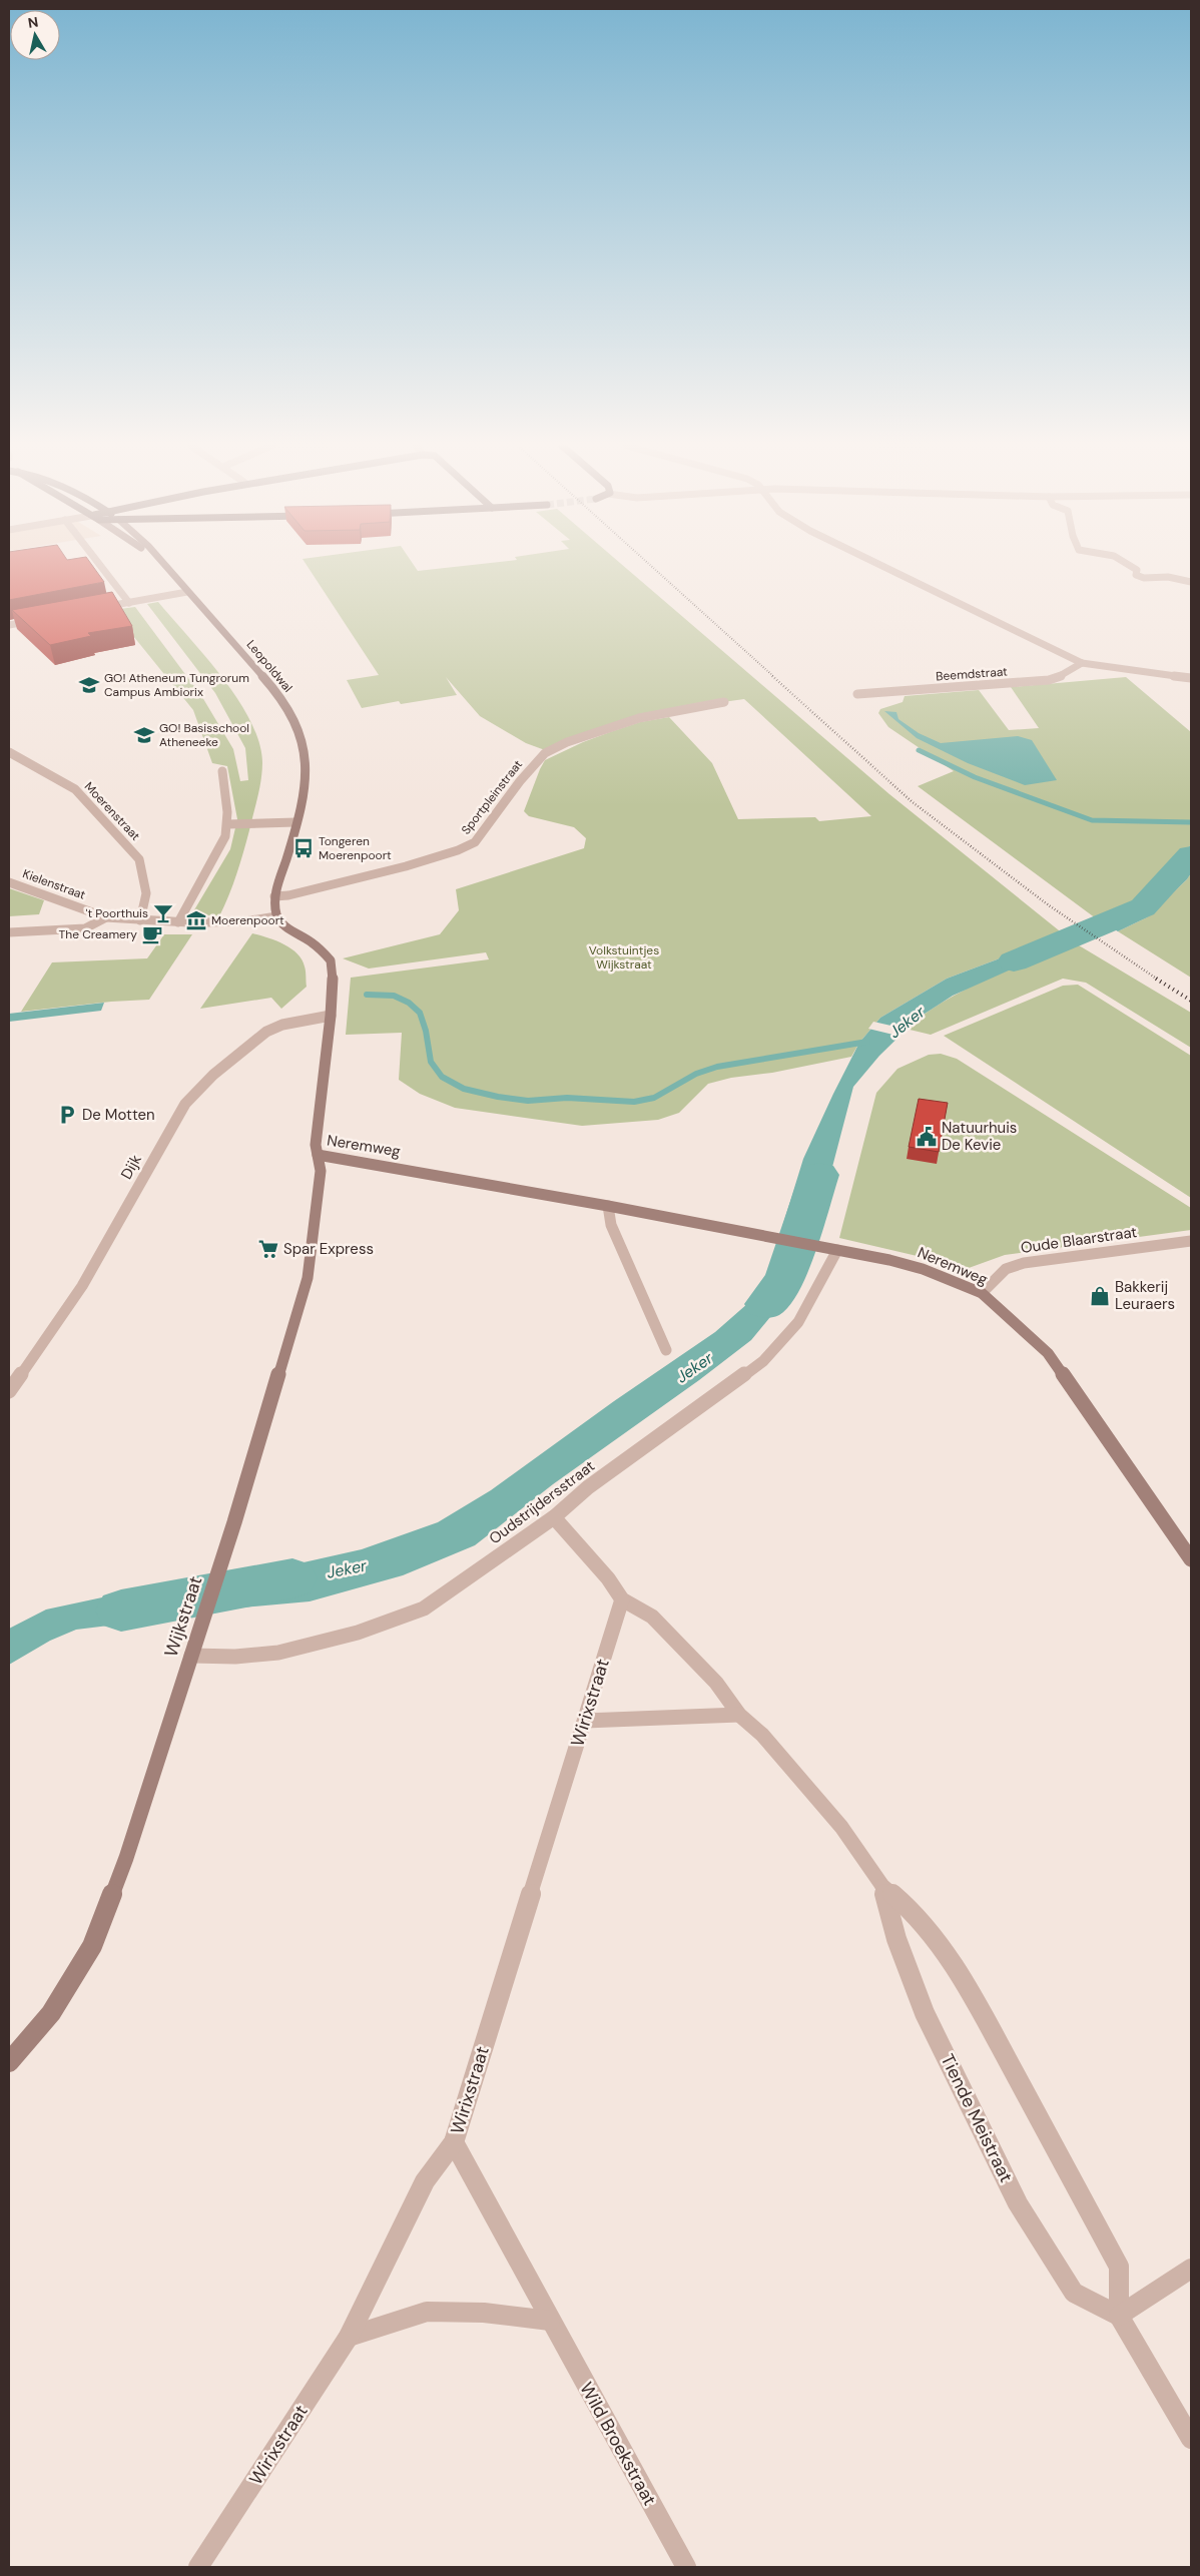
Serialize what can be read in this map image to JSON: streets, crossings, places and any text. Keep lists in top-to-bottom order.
{
  "streets": {
    "street": [
      "Leopoldwal",
      "Beemdstraat",
      "Sportpleinstraat",
      "Moerenstraat",
      "Kielenstraat",
      "Neremweg",
      "Dijk",
      "Oude Blaarstraat",
      "Oudstrijdersstraat",
      "Wijkstraat",
      "Wirixstraat",
      "Tiende Meistraat",
      "Wild Broekstraat"
    ]
  },
  "crossings": [
    ["Leopoldwal", "Sportpleinstraat"],
    ["Leopoldwal", "Neremweg"],
    ["Moerenstraat", "Kielenstraat"],
    ["Neremweg", "Dijk"],
    ["Neremweg", "Oude Blaarstraat"],
    ["Neremweg", "Oudstrijdersstraat"],
    ["Neremweg", "Wijkstraat"],
    ["Oudstrijdersstraat", "Wijkstraat"],
    ["Oudstrijdersstraat", "Tiende Meistraat"],
    ["Wirixstraat", "Tiende Meistraat"],
    ["Wirixstraat", "Wild Broekstraat"]
  ],
  "water": ["Jeker"],
  "parks": ["Volkstuintjes Wijkstraat"],
  "places": {
    "school or university": ["GO! Atheneum Tungrorum Campus Ambiorix", "GO! Basisschool Atheneeke"],
    "bus stop": ["Tongeren Moerenpoort"],
    "bar": ["'t Poorthuis"],
    "museum": ["Moerenpoort"],
    "cafe": ["The Creamery"],
    "parking": ["De Motten"],
    "public building": ["Natuurhuis De Kevie"],
    "supermarket": ["Spar Express"],
    "shop": ["Bakkerij Leuraers"]
  },
  "north": "top"
}
